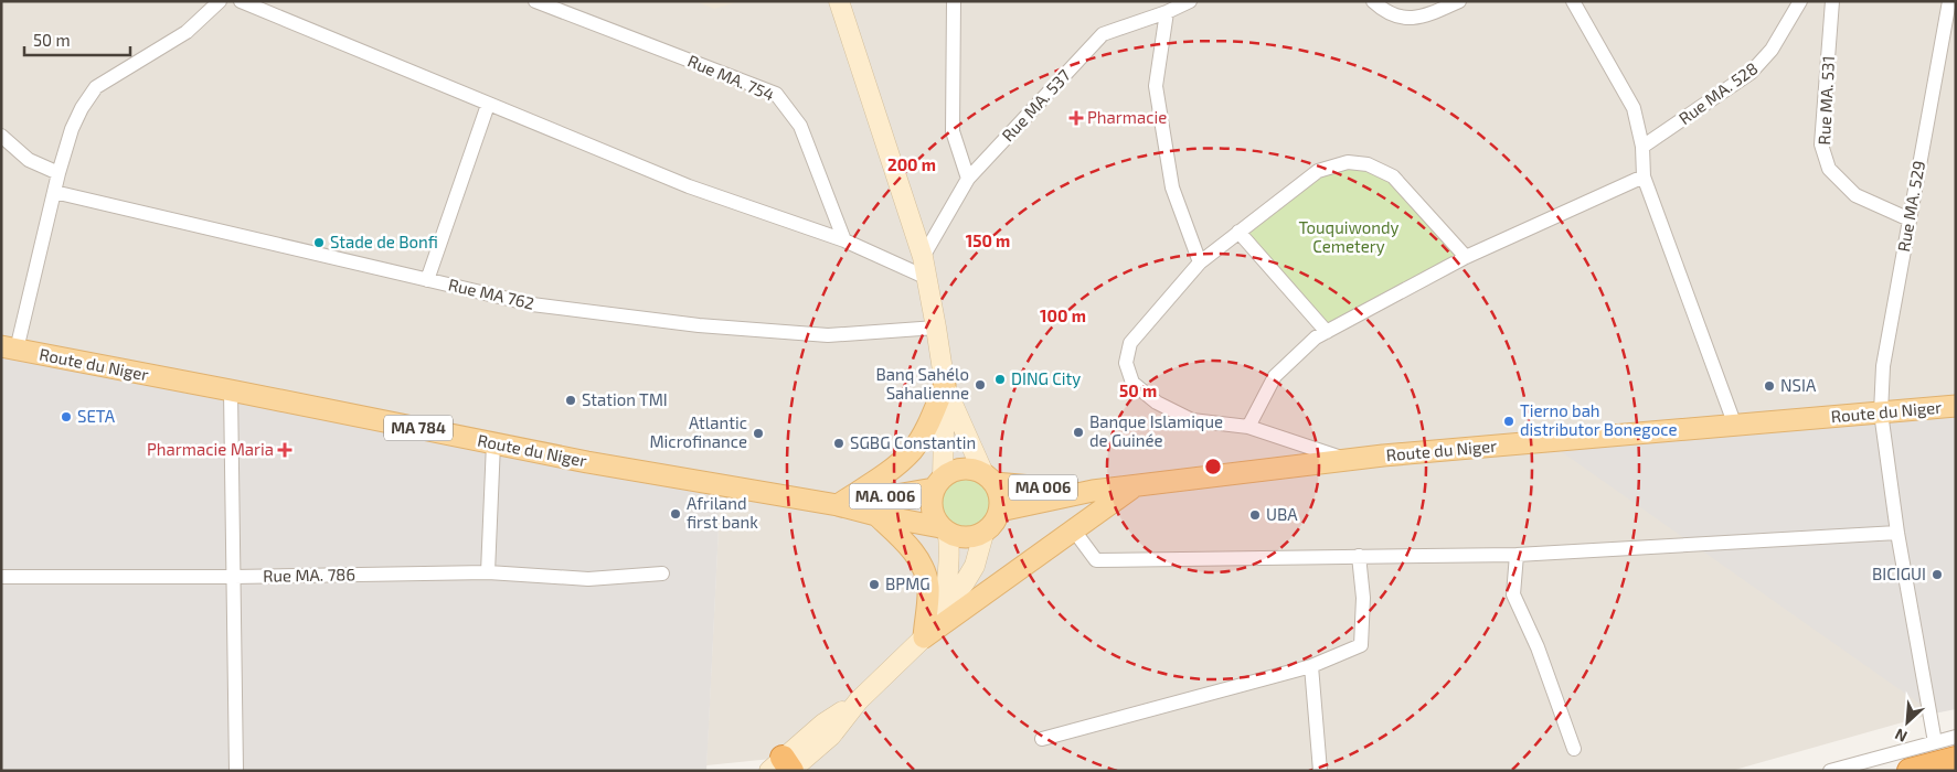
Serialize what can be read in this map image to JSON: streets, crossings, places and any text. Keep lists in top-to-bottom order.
{
  "streets": {
    "main road": [
      "Route du Niger",
      "MA 784",
      "MA 006",
      "MA. 006"
    ],
    "street": [
      "Rue MA. 754",
      "Rue MA. 528",
      "Rue MA. 531",
      "Rue MA. 537",
      "Rue MA. 529",
      "Rue MA 762",
      "Rue MA. 786"
    ]
  },
  "crossings": [
    ["Rue MA. 531", "Rue MA. 529"],
    ["Rue MA. 529", "Route du Niger"]
  ],
  "parks": ["Touquiwondy Cemetery"],
  "places": {
    "health": ["Pharmacie", "Pharmacie Maria"],
    "other": [
      "Stade de Bonfi",
      "DING City",
      "Banq Sahélo Sahalienne",
      "NSIA",
      "Station TMI",
      "SETA",
      "Tierno bah distributor Bonegoce",
      "Banque Islamique de Guinée",
      "Atlantic Microfinance",
      "SGBG Constantin",
      "Afriland first bank",
      "UBA",
      "BICIGUI",
      "BPMG"
    ]
  },
  "scale_bar": "50 m",
  "north": "bottom left",
  "rings": [
    "200 m",
    "150 m",
    "100 m",
    "50 m"
  ]
}
